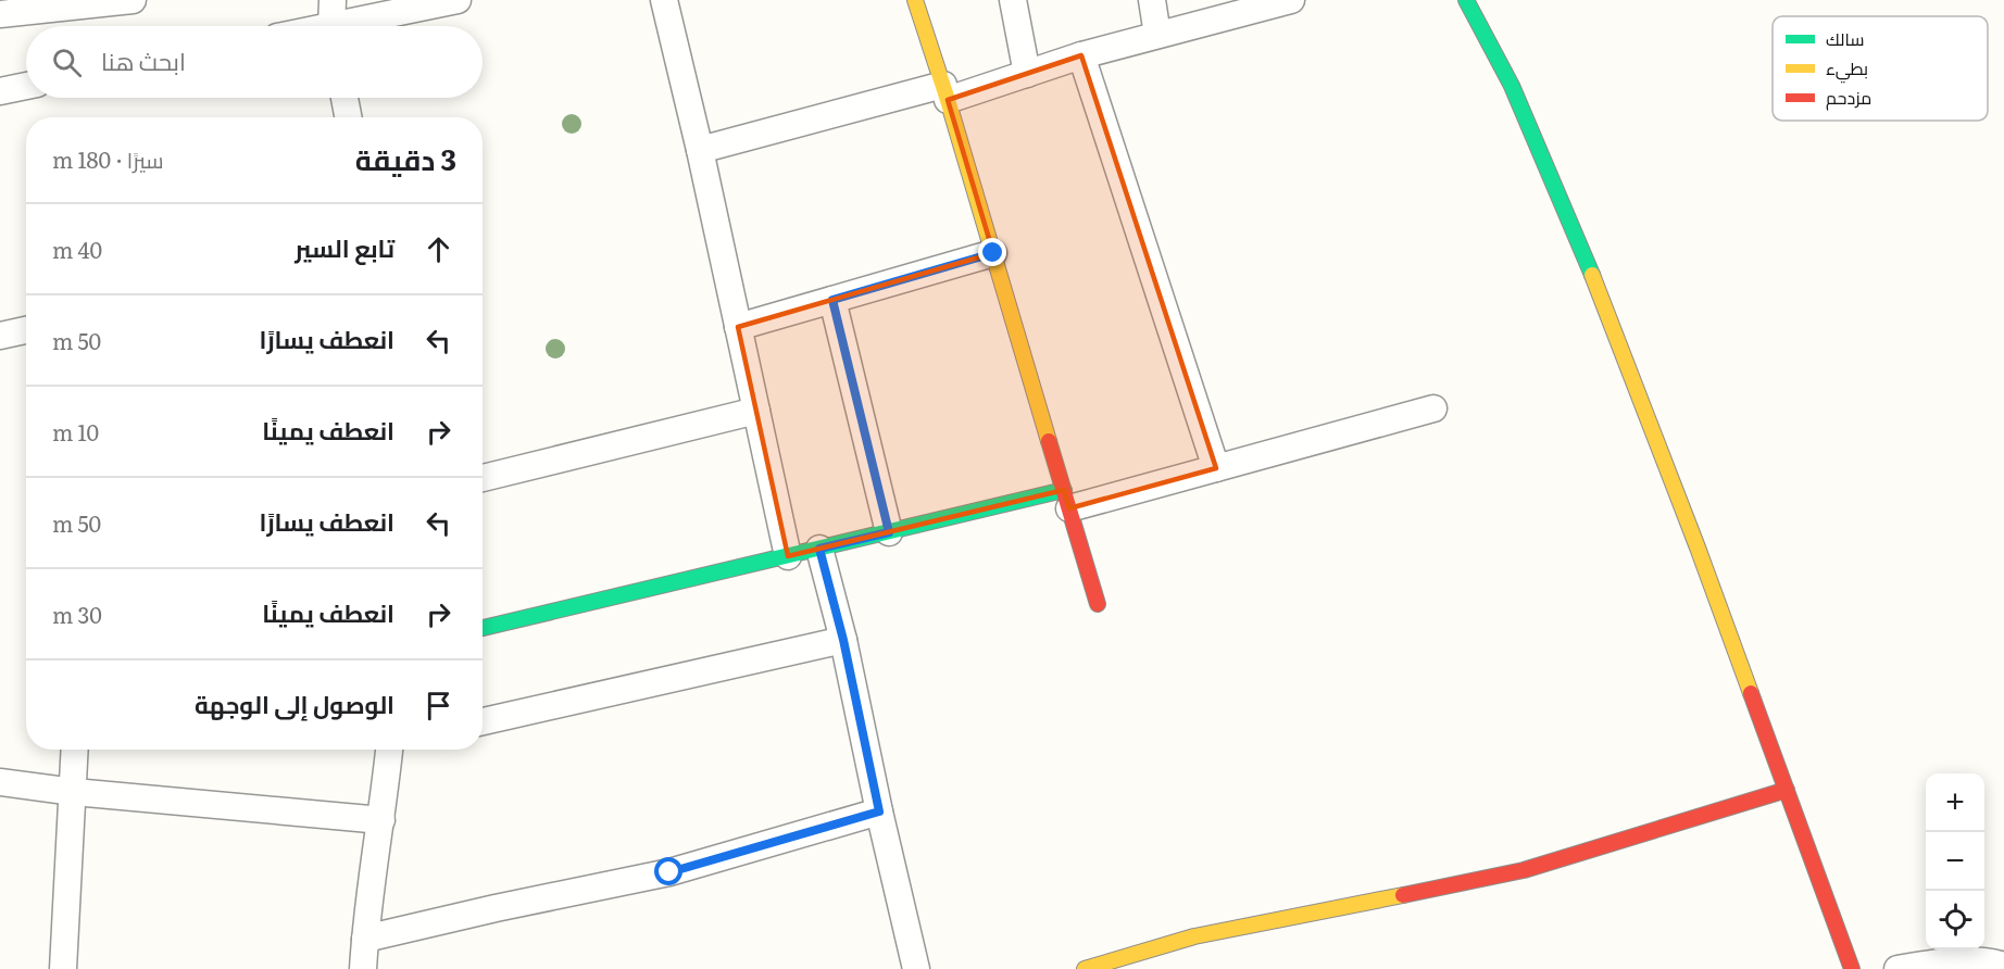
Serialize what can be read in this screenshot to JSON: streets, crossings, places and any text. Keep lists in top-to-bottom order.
{
  "legend": ["سالك", "بطيء", "مزدحم"],
  "page": {
    "search": "ابحث هنا",
    "heading": ["3 دقيقة", "سيرًا · 180 m"],
    "list": [
      ["تابع السير", "40 m"],
      ["انعطف يسارًا", "50 m"],
      ["انعطف يمينًا", "10 m"],
      ["انعطف يسارًا", "50 m"],
      ["انعطف يمينًا", "30 m"],
      "الوصول إلى الوجهة"
    ],
    "map_buttons": ["+", "−"]
  }
}
